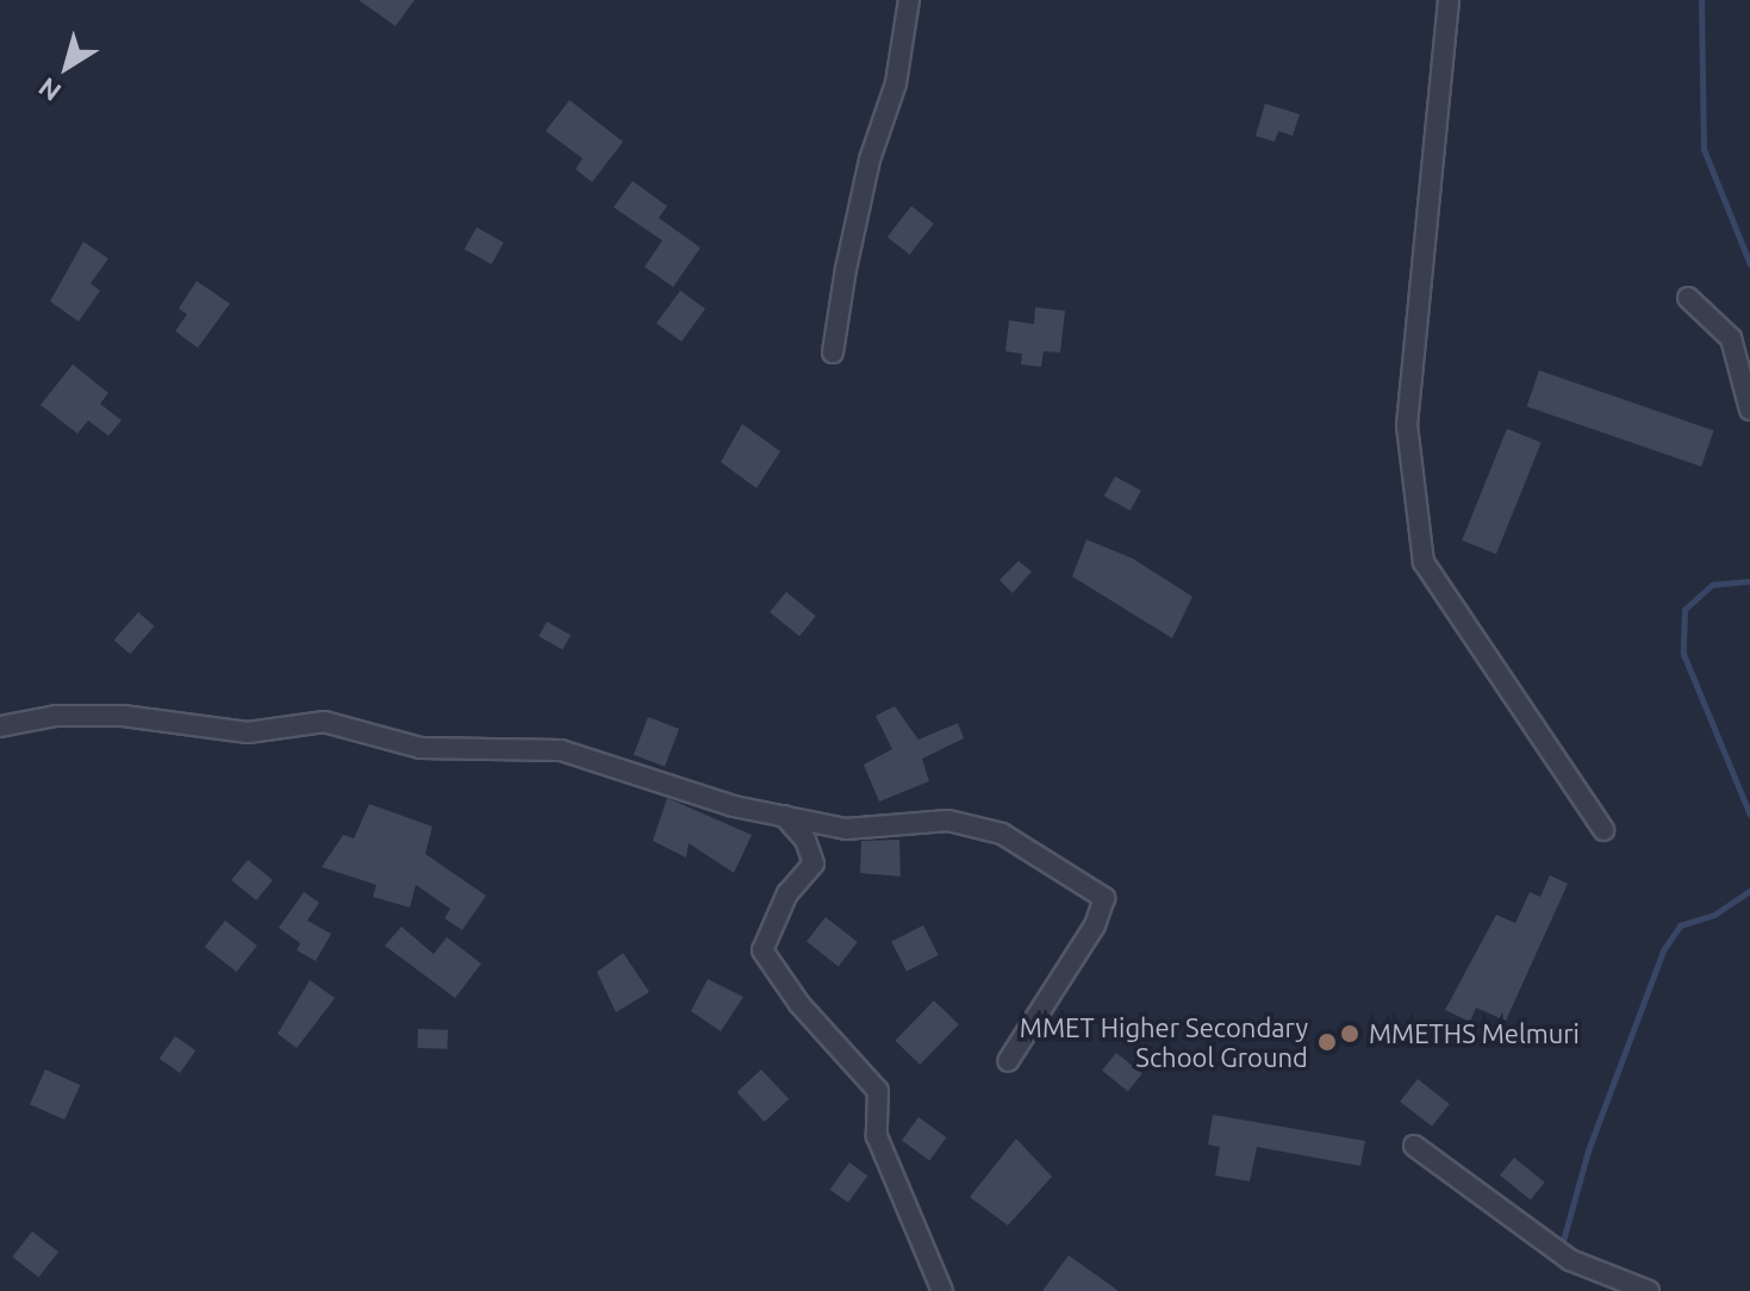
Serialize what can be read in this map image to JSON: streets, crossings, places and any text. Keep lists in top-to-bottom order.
{
  "places": ["MMETHS Melmuri", "MMET Higher Secondary School Ground"],
  "north": "bottom left"
}
